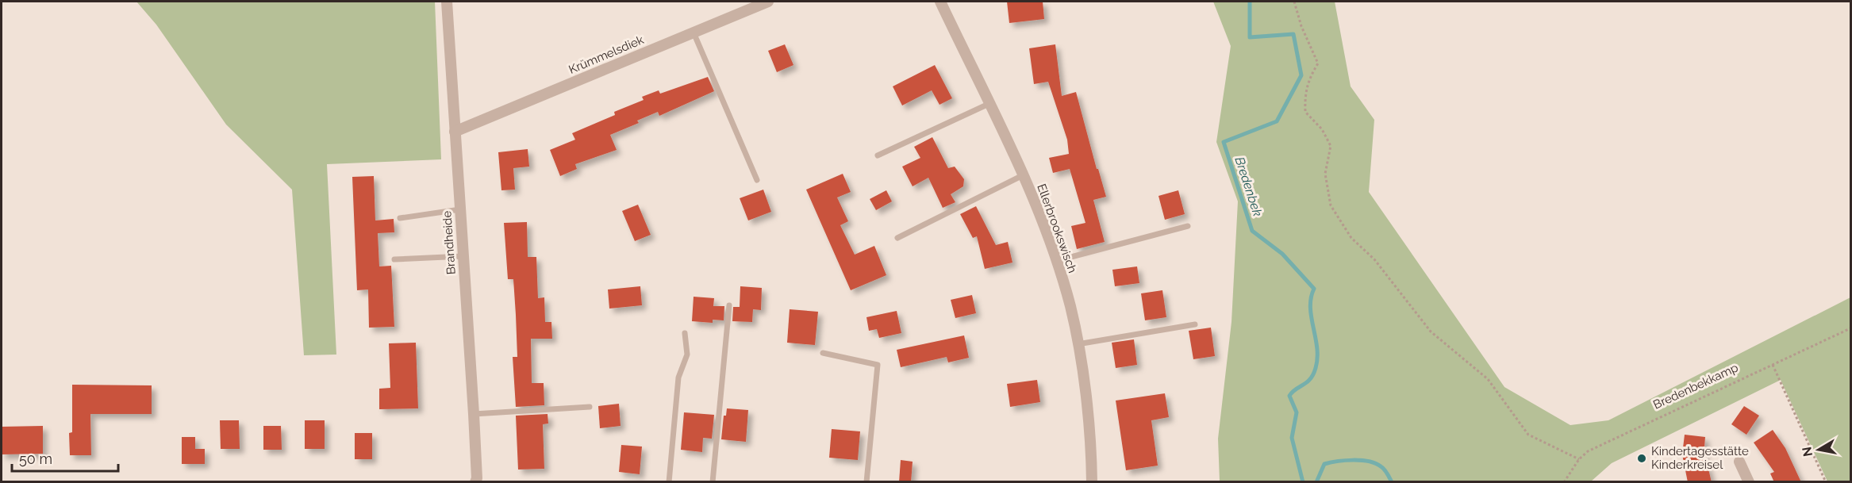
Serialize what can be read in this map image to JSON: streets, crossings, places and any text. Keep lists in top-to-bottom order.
{
  "streets": {
    "street": ["Krümmelsdiek", "Ellerbrookswisch", "Brandheide"],
    "path": ["Bredenbekkamp"]
  },
  "crossings": [
    ["Krümmelsdiek", "Brandheide"]
  ],
  "water": ["Bredenbek"],
  "places": ["Kindertagesstätte Kinderkreisel"],
  "scale_bar": "50 m",
  "north": "left"
}
